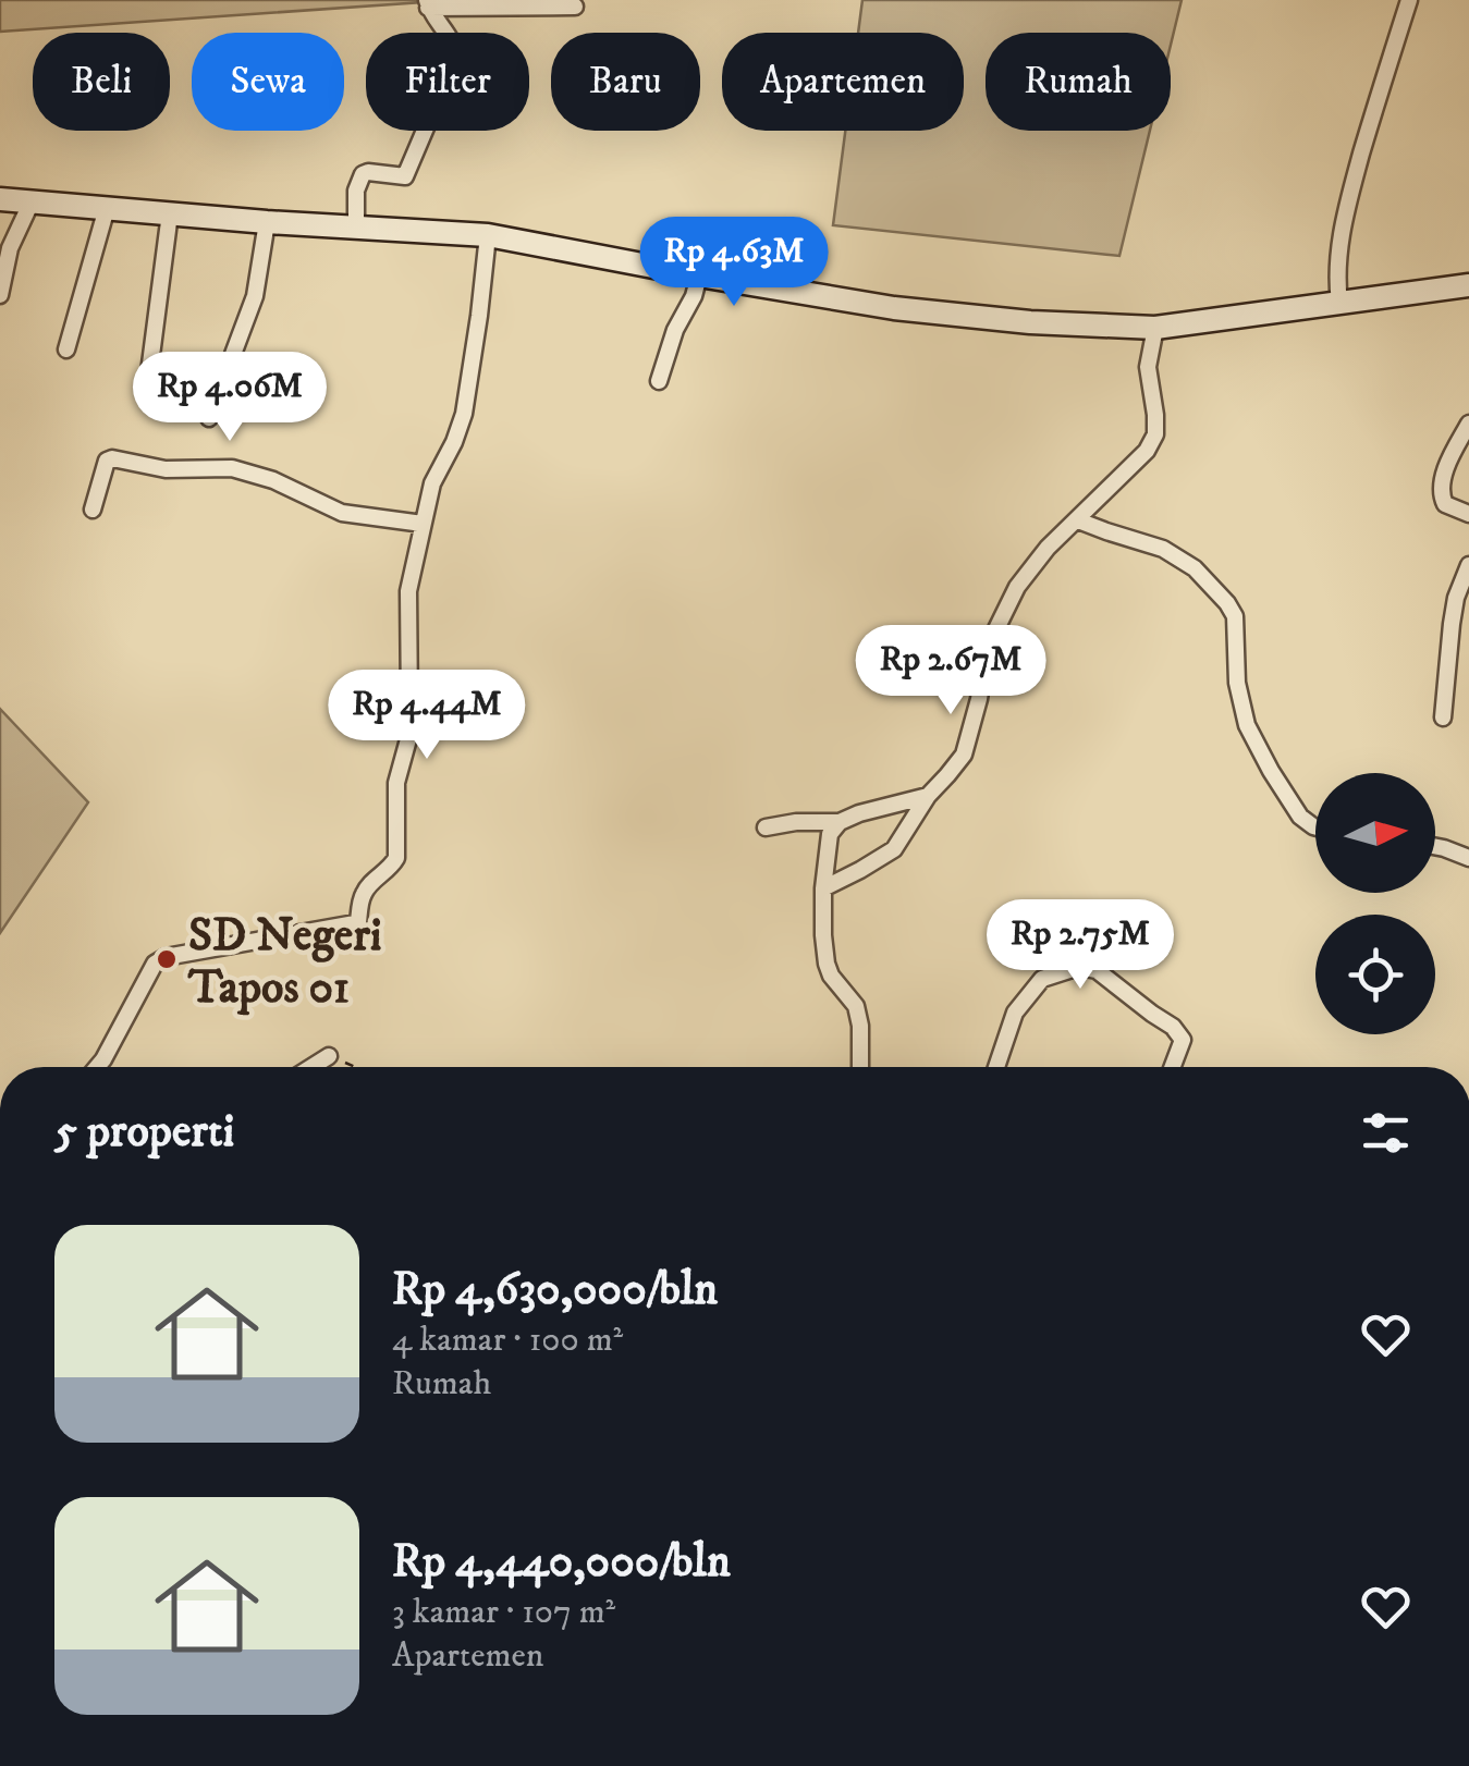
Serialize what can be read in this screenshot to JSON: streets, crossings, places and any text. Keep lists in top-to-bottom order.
{
  "places": ["SD Negeri Tapos 01"],
  "north": "right",
  "page": {
    "chip": [
      "Beli",
      "Sewa",
      "Filter",
      "Baru",
      "Apartemen",
      "Rumah"
    ],
    "price": [
      "Rp 4.63M",
      "Rp 4.06M",
      "Rp 2.67M",
      "Rp 4.44M",
      "Rp 2.75M"
    ],
    "heading": "5 properti",
    "list": [
      {
        "name": "Rp 4,630,000/bln",
        "note": "4 kamar · 100 m² · Rumah"
      },
      {
        "name": "Rp 4,440,000/bln",
        "note": "3 kamar · 107 m² · Apartemen"
      }
    ]
  }
}
